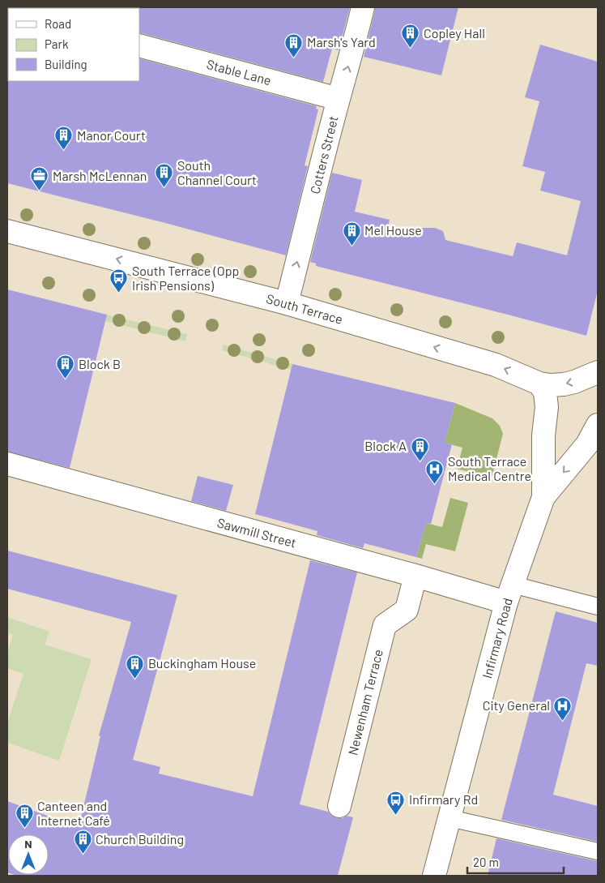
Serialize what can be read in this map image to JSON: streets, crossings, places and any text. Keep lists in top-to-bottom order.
{
  "streets": {
    "street": [
      "Stable Lane",
      "Cotters Street",
      "South Terrace",
      "Sawmill Street",
      "Infirmary Road",
      "Newenham Terrace"
    ]
  },
  "crossings": [
    ["Stable Lane", "Cotters Street"],
    ["Cotters Street", "South Terrace"],
    ["South Terrace", "Infirmary Road"],
    ["Sawmill Street", "Infirmary Road"],
    ["Sawmill Street", "Newenham Terrace"]
  ],
  "one_way": ["Cotters Street", "South Terrace"],
  "places": {
    "building": [
      "Copley Hall",
      "Marsh's Yard",
      "Manor Court",
      "South Channel Court",
      "Mel House",
      "Block B",
      "Block A",
      "Buckingham House",
      "Canteen and Internet Café",
      "Church Building"
    ],
    "office": ["Marsh McLennan"],
    "bus stop": ["South Terrace (Opp Irish Pensions)", "Infirmary Rd"],
    "hospital": ["South Terrace Medical Centre", "City General"]
  },
  "legend": ["Road", "Park", "Building"],
  "scale_bar": "20 m",
  "north": "top"
}
